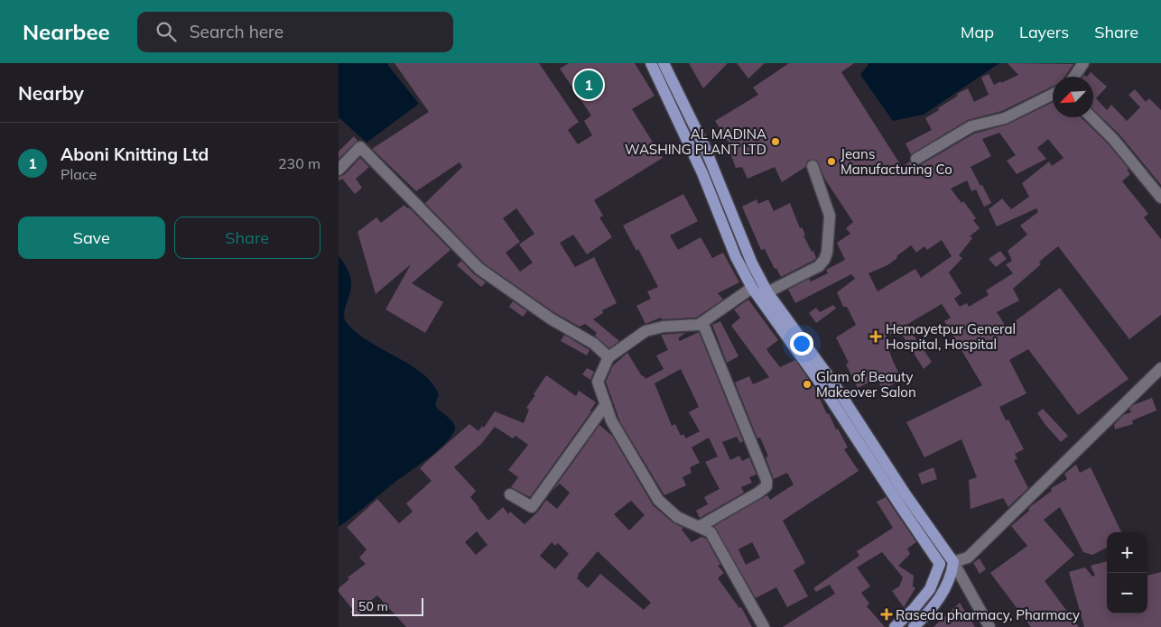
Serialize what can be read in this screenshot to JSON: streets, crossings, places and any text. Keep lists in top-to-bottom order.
{
  "places": {
    "other": ["AL MADINA WASHING PLANT LTD", "Jeans Manufacturing Co", "Glam of Beauty Makeover Salon"],
    "health": ["Hemayetpur General Hospital, Hospital", "Raseda pharmacy, Pharmacy"]
  },
  "scale_bar": "50 m",
  "north": "bottom left",
  "page": {
    "header": "Nearbee",
    "search": "Search here",
    "nav": ["Map", "Layers", "Share"],
    "heading": "Nearby",
    "pins": "1",
    "list": [
      {
        "mark": "1",
        "name": "Aboni Knitting Ltd",
        "note": "Place",
        "value": "230 m"
      }
    ],
    "buttons": ["Save", "Share"],
    "map_buttons": ["+", "−"],
    "scale": "50 m"
  }
}
